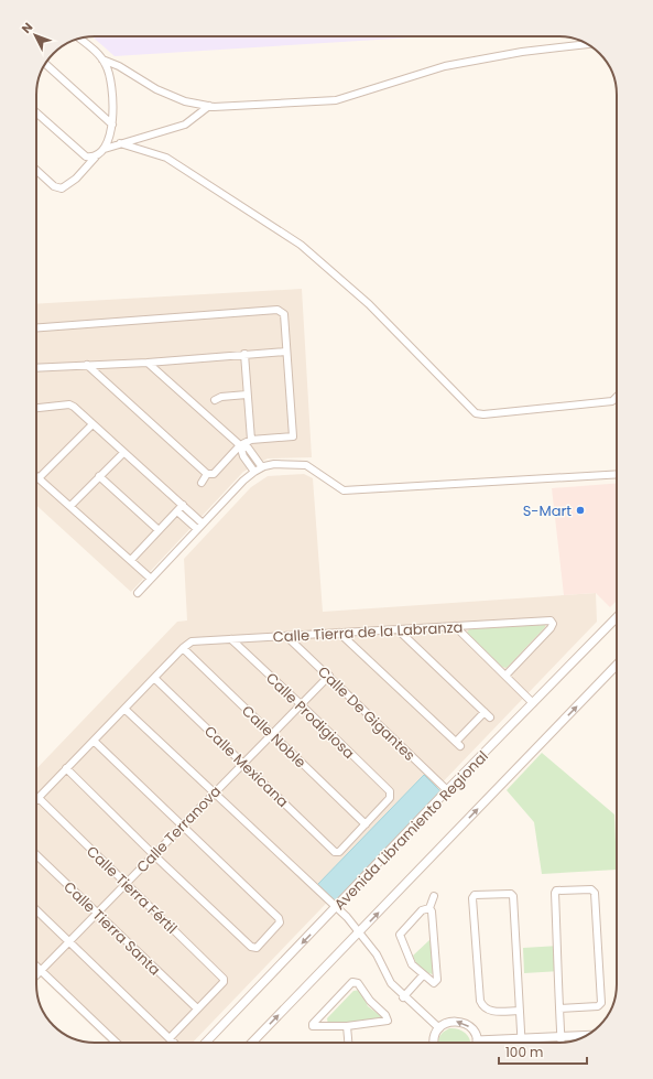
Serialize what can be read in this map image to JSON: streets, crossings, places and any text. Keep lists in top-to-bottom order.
{
  "streets": {
    "street": [
      "Calle Tierra de la Labranza",
      "Calle De Gigantes",
      "Calle Prodigiosa",
      "Calle Noble",
      "Calle Mexicana",
      "Calle Terranova",
      "Avenida Libramiento Regional",
      "Calle Tierra Fértil",
      "Calle Tierra Santa"
    ]
  },
  "crossings": [
    ["Calle Tierra de la Labranza", "Calle De Gigantes"],
    ["Calle Tierra de la Labranza", "Calle Prodigiosa"],
    ["Calle Tierra de la Labranza", "Calle Noble"],
    ["Calle De Gigantes", "Calle Terranova"],
    ["Calle De Gigantes", "Avenida Libramiento Regional"],
    ["Calle Prodigiosa", "Calle Noble"],
    ["Calle Prodigiosa", "Calle Mexicana"],
    ["Calle Prodigiosa", "Calle Terranova"],
    ["Calle Noble", "Calle Mexicana"],
    ["Calle Noble", "Calle Terranova"],
    ["Calle Mexicana", "Calle Terranova"],
    ["Calle Terranova", "Calle Tierra Fértil"],
    ["Calle Terranova", "Calle Tierra Santa"],
    ["Calle Tierra Fértil", "Calle Tierra Santa"]
  ],
  "places": ["S-Mart"],
  "scale_bar": "100 m",
  "north": "top left"
}
